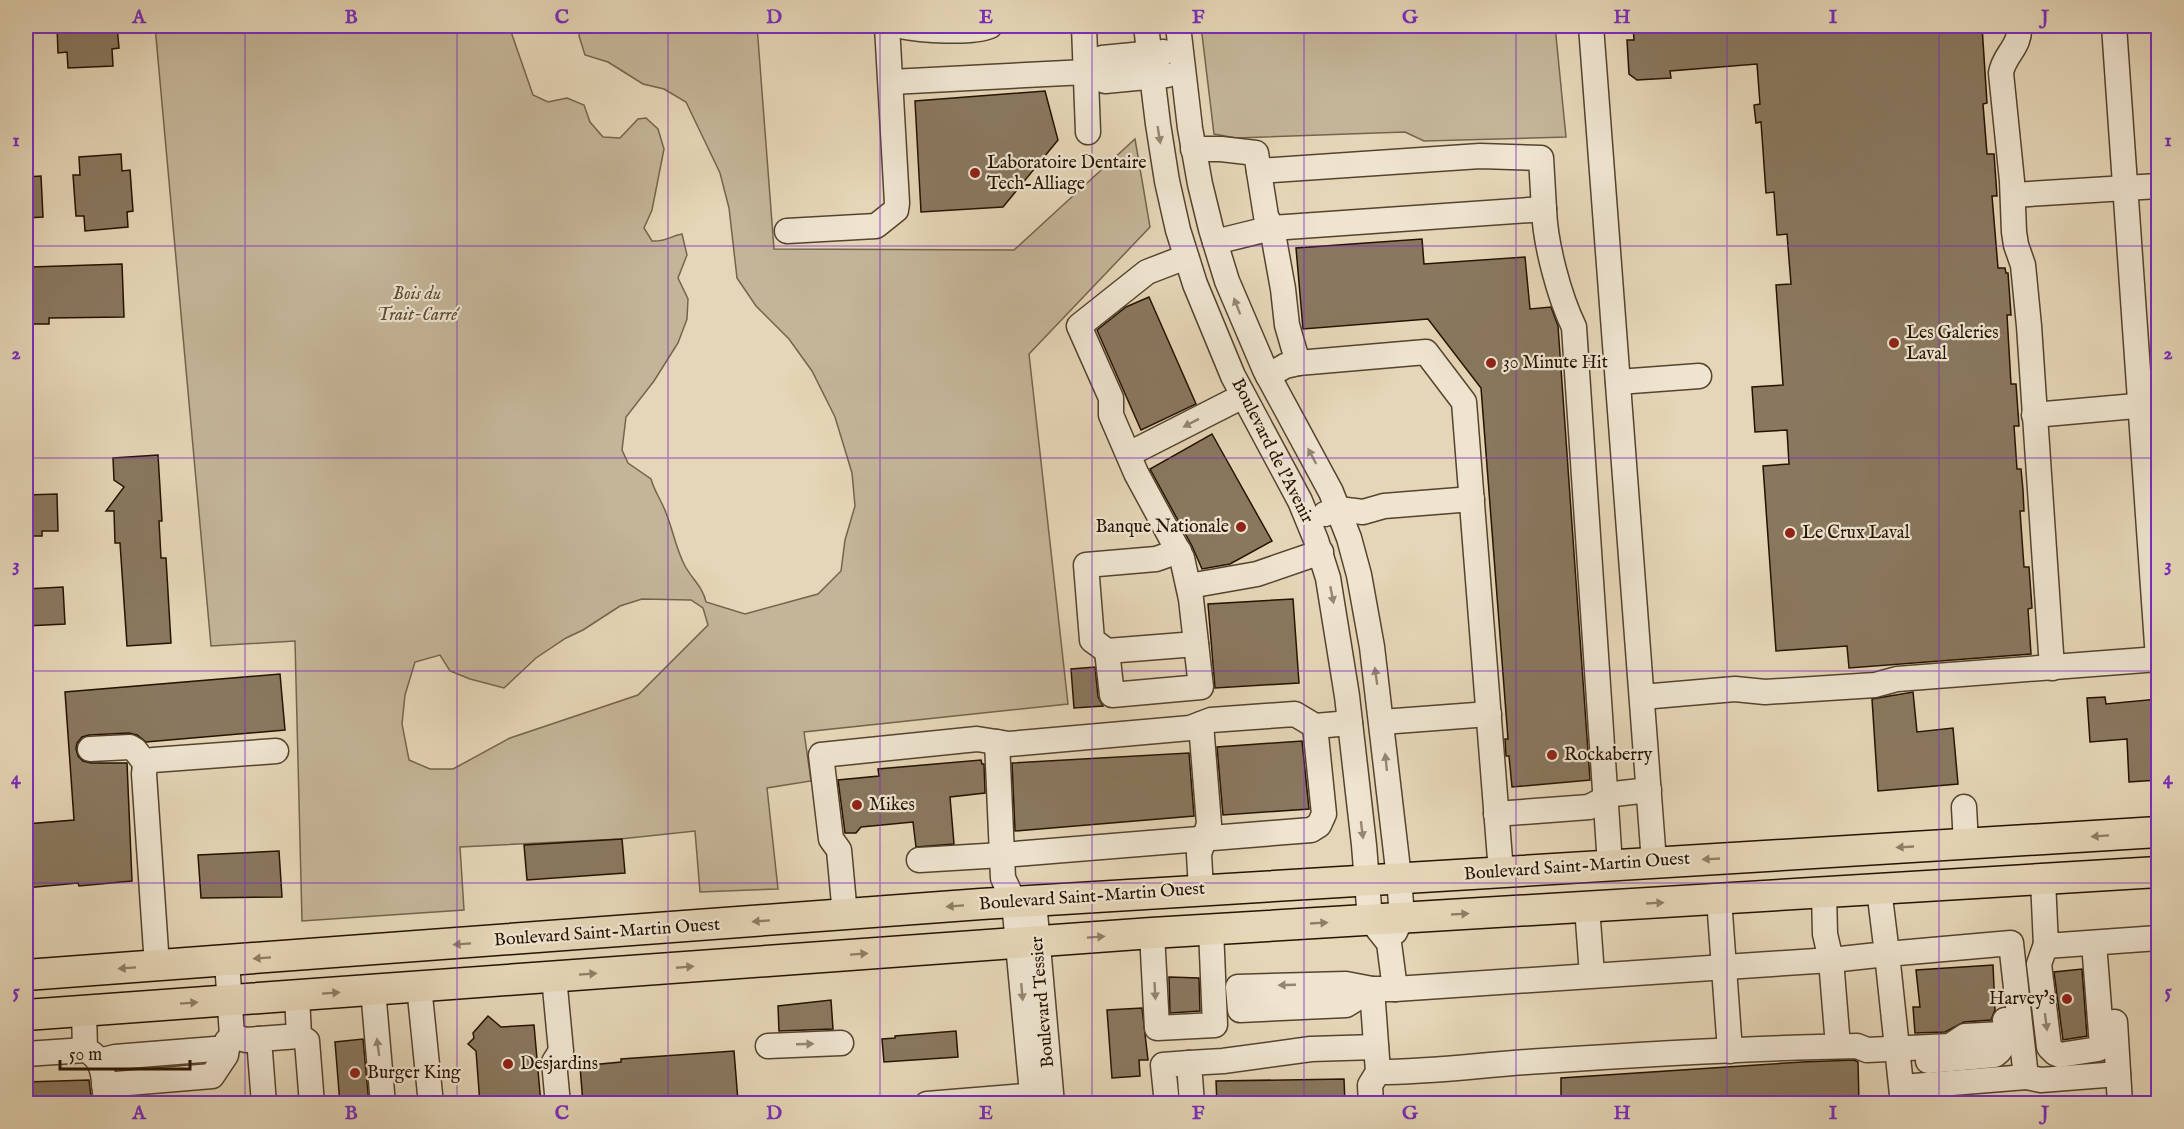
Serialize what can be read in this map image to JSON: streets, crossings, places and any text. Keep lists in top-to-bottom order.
{
  "streets": {
    "main road": ["Boulevard Saint-Martin Ouest"],
    "street": ["Boulevard de l'Avenir", "Boulevard Tessier"]
  },
  "crossings": [
    ["Boulevard de l'Avenir", "Boulevard Saint-Martin Ouest"],
    ["Boulevard Saint-Martin Ouest", "Boulevard Tessier"]
  ],
  "parks": ["Bois du Trait-Carré"],
  "places": [
    "Laboratoire Dentaire Tech-Alliage",
    "Les Galeries Laval",
    "30 Minute Hit",
    "Banque Nationale",
    "Le Crux Laval",
    "Rockaberry",
    "Mikes",
    "Harvey's",
    "Desjardins",
    "Burger King"
  ],
  "scale_bar": "50 m",
  "grid": {
    "columns": [
      "A",
      "B",
      "C",
      "D",
      "E",
      "F",
      "G",
      "H",
      "I",
      "J"
    ],
    "rows": [
      "1",
      "2",
      "3",
      "4",
      "5"
    ]
  }
}
